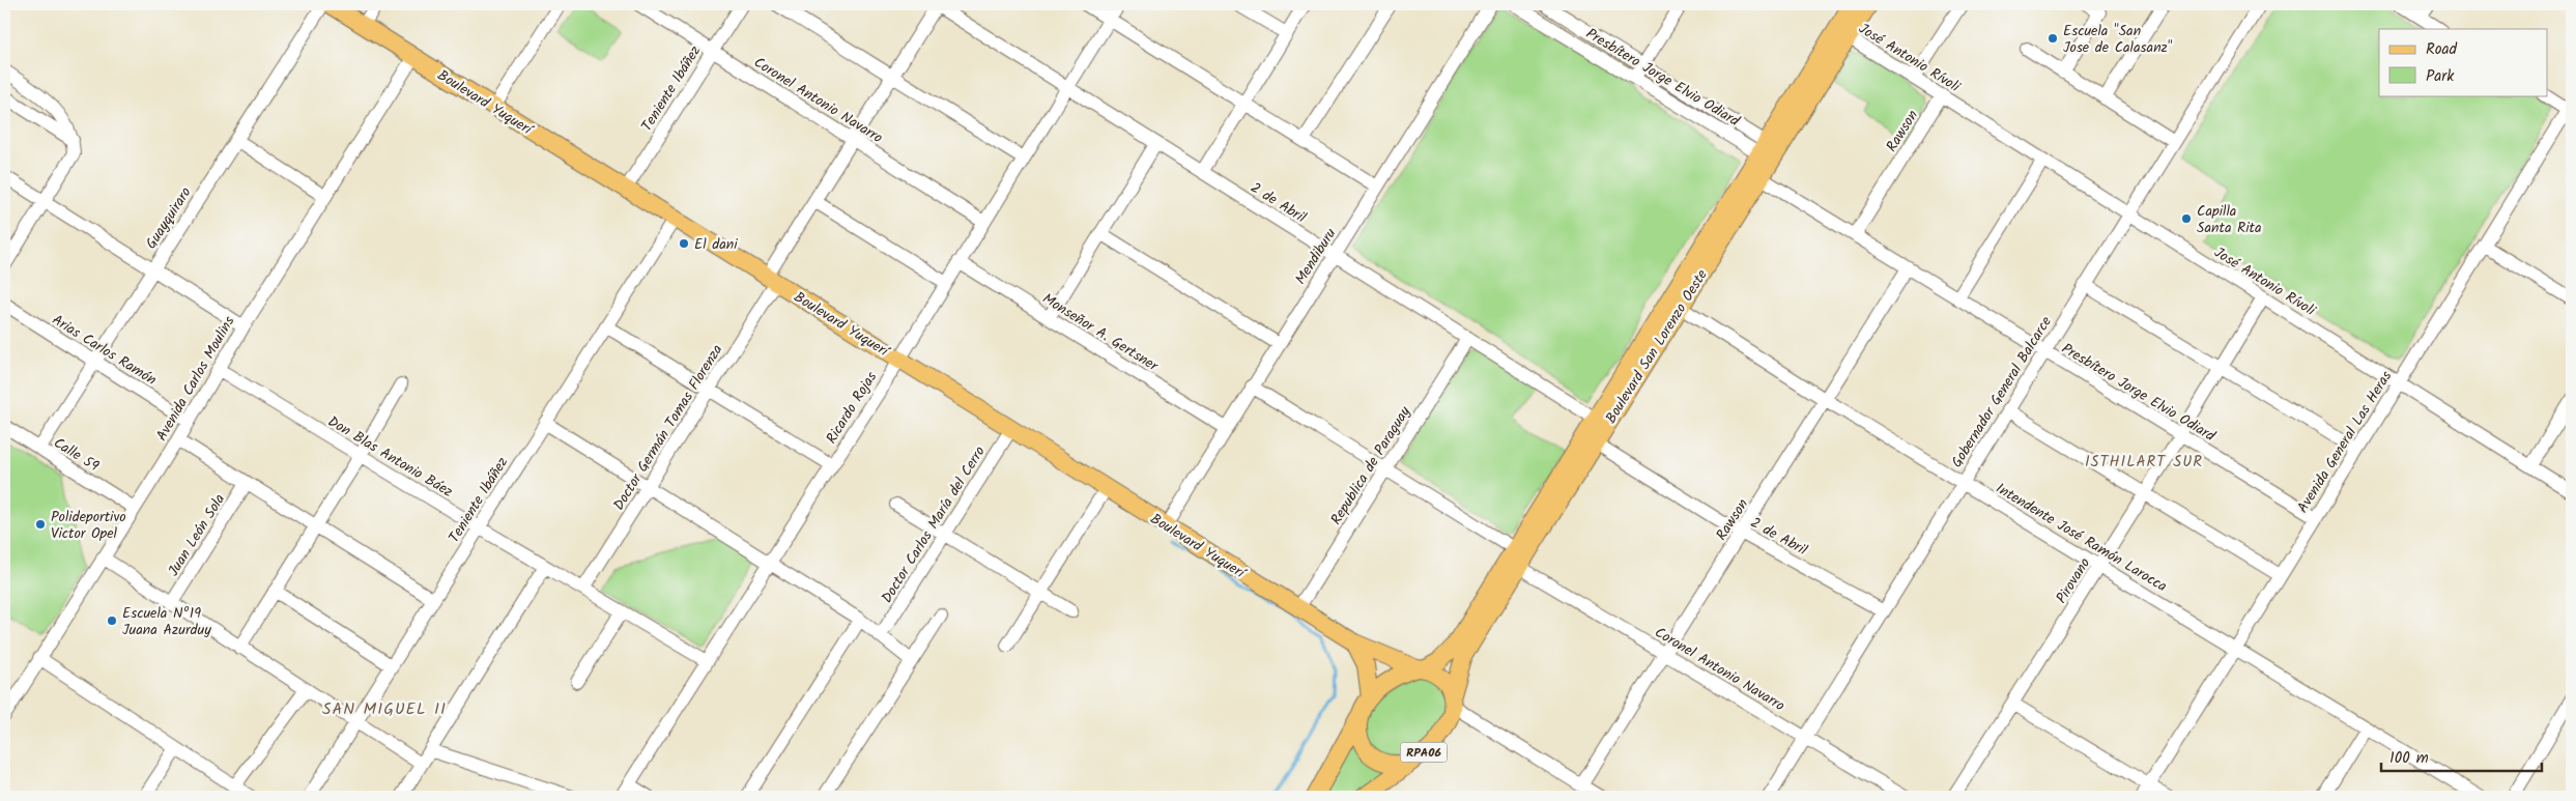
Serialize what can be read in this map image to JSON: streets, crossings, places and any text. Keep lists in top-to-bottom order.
{
  "streets": {
    "main road": ["Boulevard Yuquerí", "Boulevard San Lorenzo Oeste", "RPA06"],
    "street": [
      "José Antonio Rívoli",
      "Presbítero Jorge Elvio Odiard",
      "Teniente Ibáñez",
      "Coronel Antonio Navarro",
      "Rawson",
      "2 de Abril",
      "Guayquiraro",
      "Mendiburu",
      "Monseñor A. Gertsner",
      "Arias Carlos Ramón",
      "Avenida Carlos Moulins",
      "Gobernador General Balcarce",
      "Ricardo Rojas",
      "Doctor Germán Tomas Florenza",
      "Avenida General Las Heras",
      "Calle 59",
      "Don Blas Antonio Báez",
      "Republica de Paraguay",
      "Doctor Carlos María del Cerro",
      "Juan León Sola",
      "Intendente José Ramón Larocca",
      "Pirovano"
    ]
  },
  "crossings": [
    ["José Antonio Rívoli", "Rawson"],
    ["José Antonio Rívoli", "Boulevard San Lorenzo Oeste"],
    ["José Antonio Rívoli", "Gobernador General Balcarce"],
    ["José Antonio Rívoli", "Avenida General Las Heras"],
    ["José Antonio Rívoli", "Pirovano"],
    ["Presbítero Jorge Elvio Odiard", "Rawson"],
    ["Presbítero Jorge Elvio Odiard", "Boulevard San Lorenzo Oeste"],
    ["Presbítero Jorge Elvio Odiard", "Gobernador General Balcarce"],
    ["Presbítero Jorge Elvio Odiard", "Avenida General Las Heras"],
    ["Presbítero Jorge Elvio Odiard", "Pirovano"],
    ["Teniente Ibáñez", "Coronel Antonio Navarro"],
    ["Teniente Ibáñez", "Boulevard Yuquerí"],
    ["Teniente Ibáñez", "Don Blas Antonio Báez"],
    ["Coronel Antonio Navarro", "Rawson"],
    ["Coronel Antonio Navarro", "Boulevard San Lorenzo Oeste"],
    ["Coronel Antonio Navarro", "Gobernador General Balcarce"],
    ["Coronel Antonio Navarro", "Ricardo Rojas"],
    ["Coronel Antonio Navarro", "Doctor Germán Tomas Florenza"],
    ["Boulevard Yuquerí", "Mendiburu"],
    ["Boulevard Yuquerí", "Boulevard San Lorenzo Oeste"],
    ["Boulevard Yuquerí", "Avenida Carlos Moulins"],
    ["Boulevard Yuquerí", "Ricardo Rojas"],
    ["Boulevard Yuquerí", "Doctor Germán Tomas Florenza"],
    ["Boulevard Yuquerí", "Republica de Paraguay"],
    ["Boulevard Yuquerí", "Doctor Carlos María del Cerro"],
    ["Boulevard Yuquerí", "RPA06"],
    ["Rawson", "2 de Abril"],
    ["Rawson", "Intendente José Ramón Larocca"],
    ["2 de Abril", "Mendiburu"],
    ["2 de Abril", "Boulevard San Lorenzo Oeste"],
    ["2 de Abril", "Gobernador General Balcarce"],
    ["2 de Abril", "Ricardo Rojas"],
    ["2 de Abril", "Doctor Germán Tomas Florenza"],
    ["2 de Abril", "Republica de Paraguay"],
    ["Guayquiraro", "Arias Carlos Ramón"],
    ["Guayquiraro", "Calle 59"],
    ["Mendiburu", "Monseñor A. Gertsner"],
    ["Monseñor A. Gertsner", "Ricardo Rojas"],
    ["Boulevard San Lorenzo Oeste", "Intendente José Ramón Larocca"],
    ["Boulevard San Lorenzo Oeste", "RPA06"],
    ["Arias Carlos Ramón", "Avenida Carlos Moulins"],
    ["Avenida Carlos Moulins", "Calle 59"],
    ["Avenida Carlos Moulins", "Don Blas Antonio Báez"],
    ["Gobernador General Balcarce", "Intendente José Ramón Larocca"],
    ["Ricardo Rojas", "Don Blas Antonio Báez"],
    ["Doctor Germán Tomas Florenza", "Don Blas Antonio Báez"],
    ["Avenida General Las Heras", "Intendente José Ramón Larocca"],
    ["Intendente José Ramón Larocca", "Pirovano"]
  ],
  "districts": ["ISTHILART SUR", "SAN MIGUEL II"],
  "places": [
    "Escuela \"San Jose de Calasanz\"",
    "Capilla Santa Rita",
    "El dani",
    "Polideportivo Victor Opel",
    "Escuela Nº19 Juana Azurduy"
  ],
  "legend": ["Road", "Park"],
  "scale_bar": "100 m"
}
